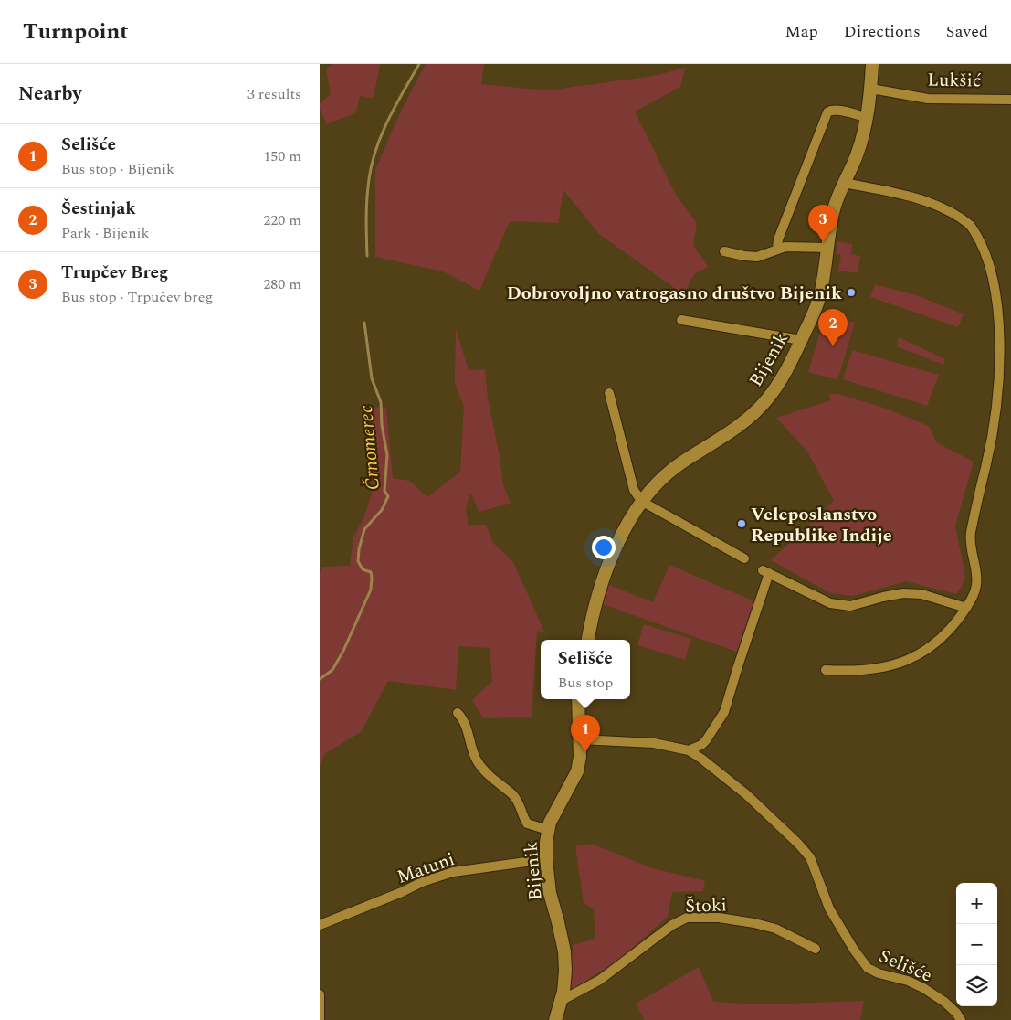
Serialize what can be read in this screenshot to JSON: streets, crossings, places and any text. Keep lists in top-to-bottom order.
{
  "streets": {
    "main road": ["Bijenik"],
    "street": [
      "Lukšić",
      "Matuni",
      "Štoki",
      "Selišće"
    ]
  },
  "crossings": [
    ["Bijenik", "Matuni"],
    ["Bijenik", "Štoki"],
    ["Bijenik", "Selišće"]
  ],
  "water": ["Črnomerec"],
  "places": ["Dobrovoljno vatrogasno društvo Bijenik", "Veleposlanstvo Republike Indije"],
  "page": {
    "header": "Turnpoint",
    "nav": ["Map", "Directions", "Saved"],
    "heading": ["Nearby", "3 results"],
    "list": [
      {
        "mark": "1",
        "name": "Selišće",
        "note": "Bus stop · Bijenik",
        "value": "150 m"
      },
      {
        "mark": "2",
        "name": "Šestinjak",
        "note": "Park · Bijenik",
        "value": "220 m"
      },
      {
        "mark": "3",
        "name": "Trupčev Breg",
        "note": "Bus stop · Trpučev breg",
        "value": "280 m"
      }
    ],
    "pins": ["3", "2", "1"],
    "popup": ["Selišće", "Bus stop"],
    "map_buttons": ["+", "−"]
  }
}
